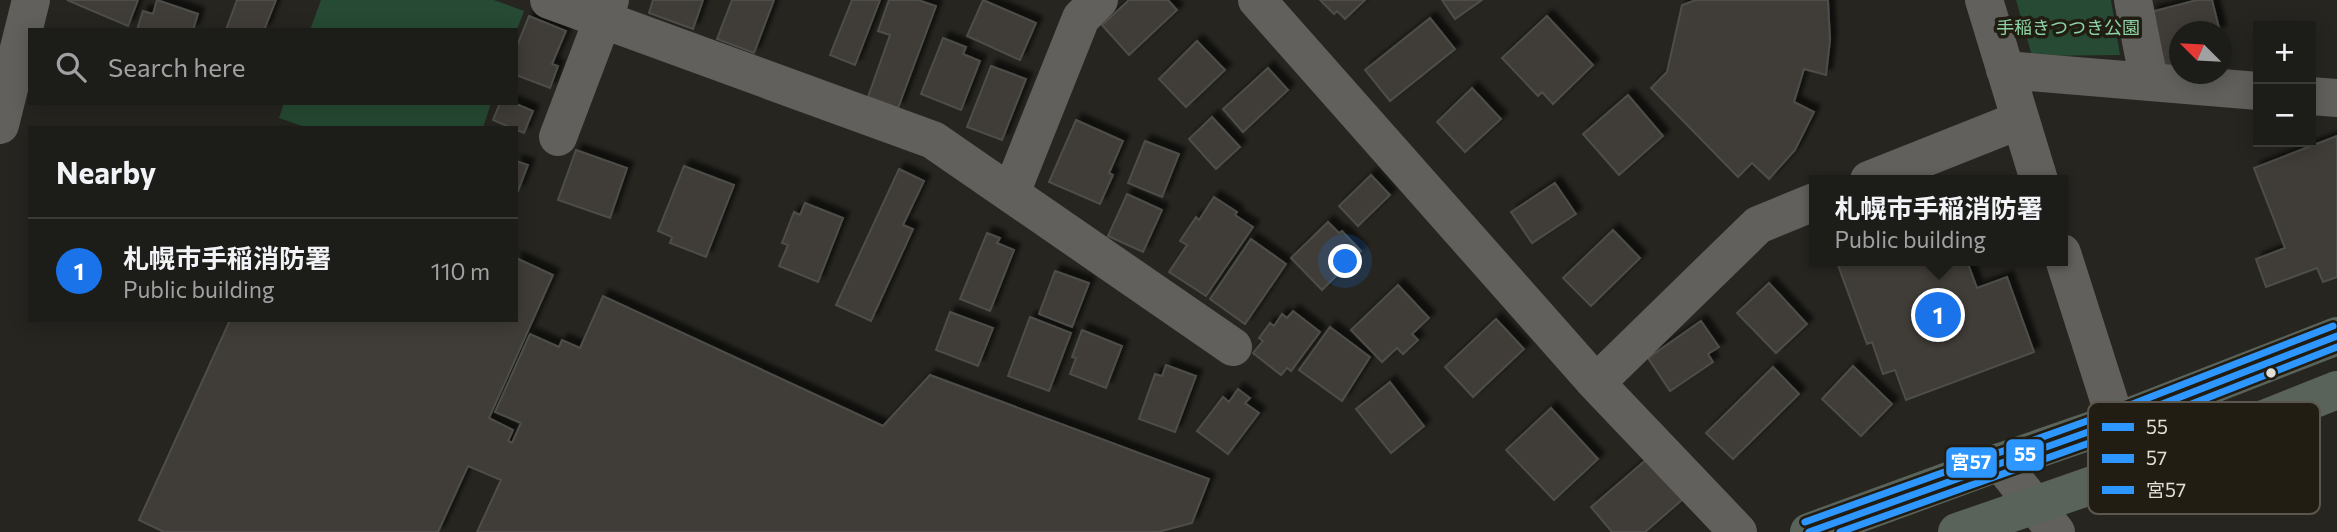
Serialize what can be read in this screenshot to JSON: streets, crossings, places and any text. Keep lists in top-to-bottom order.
{
  "parks": ["手稲きつつき公園"],
  "lines": ["transit line 宮57", "transit line 55", "transit line 57"],
  "legend": ["55", "57", "宮57"],
  "north": "top left",
  "page": {
    "map_buttons": ["+", "−"],
    "search": "Search here",
    "heading": "Nearby",
    "popup": ["札幌市手稲消防署", "Public building"],
    "list": [
      {
        "mark": "1",
        "name": "札幌市手稲消防署",
        "note": "Public building",
        "value": "110 m"
      }
    ],
    "pins": "1"
  }
}
